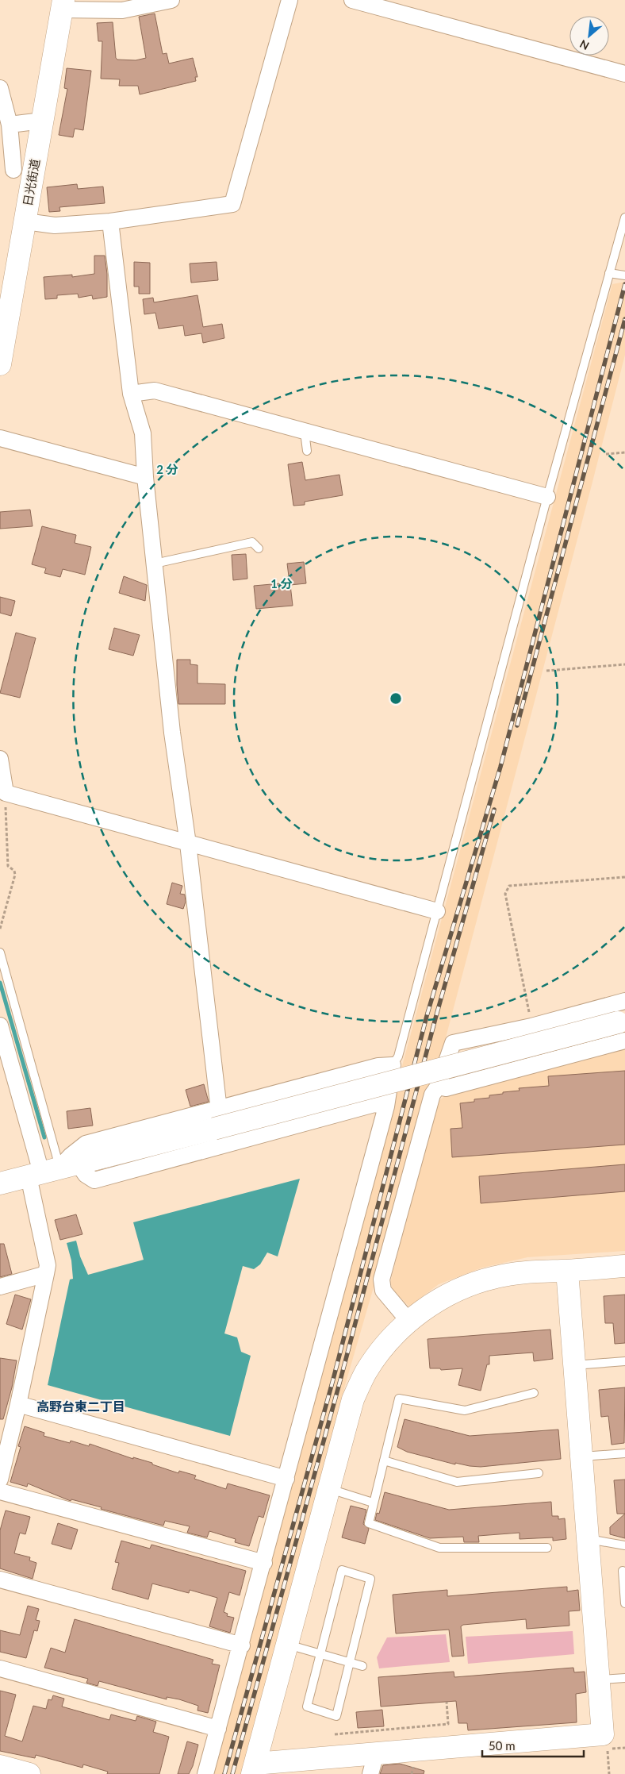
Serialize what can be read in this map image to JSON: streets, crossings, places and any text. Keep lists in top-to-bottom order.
{
  "streets": {
    "main road": ["日光街道"]
  },
  "districts": ["高野台東二丁目"],
  "scale_bar": "50 m",
  "north": "bottom left",
  "rings": ["2 分", "1 分"]
}
